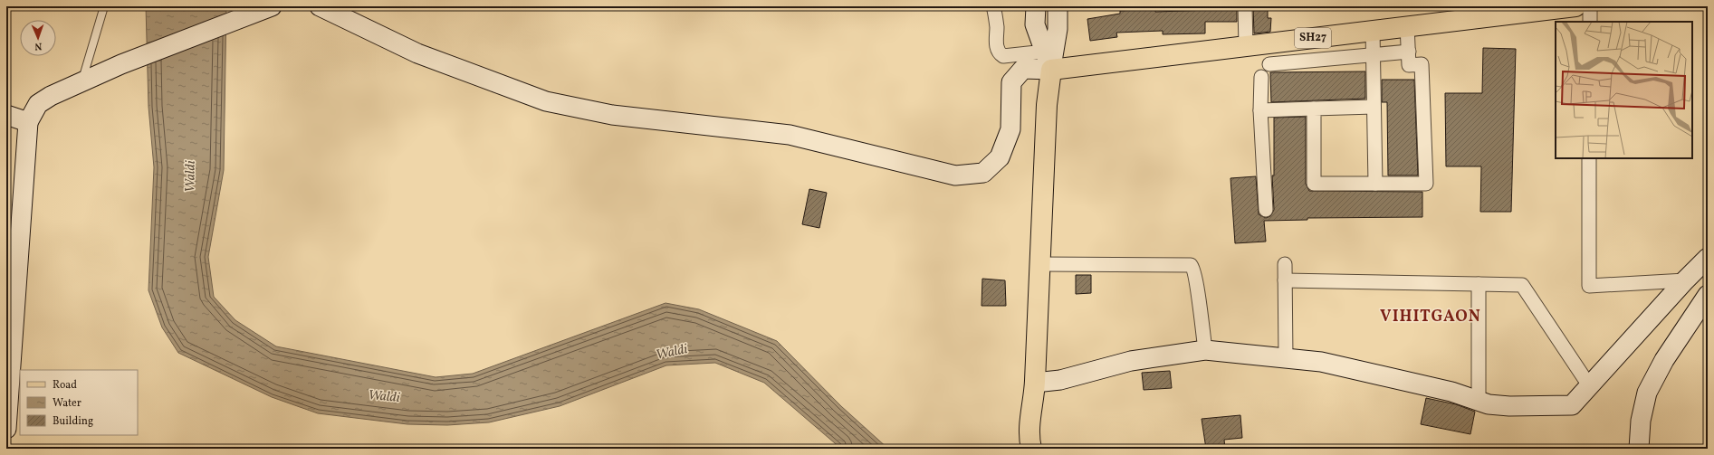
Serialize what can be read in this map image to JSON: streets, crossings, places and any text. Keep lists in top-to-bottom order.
{
  "streets": {
    "main road": ["SH27"]
  },
  "districts": ["VIHITGAON"],
  "water": ["Waldi"],
  "legend": ["Road", "Water", "Building"],
  "north": "bottom"
}
